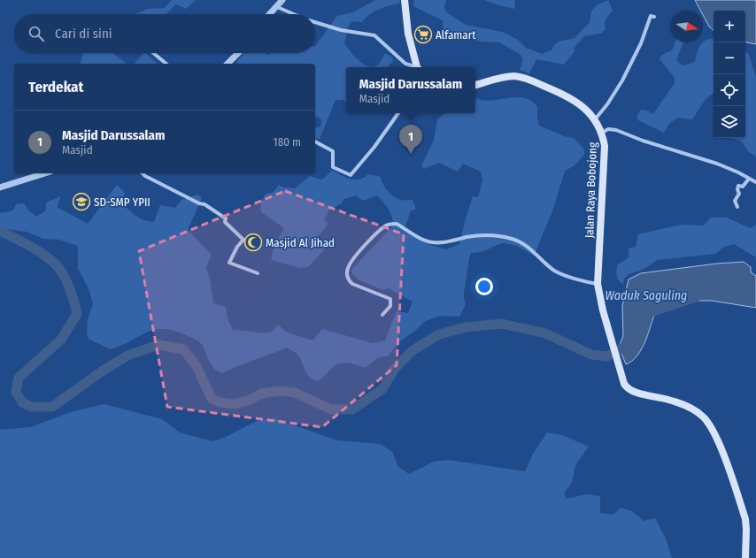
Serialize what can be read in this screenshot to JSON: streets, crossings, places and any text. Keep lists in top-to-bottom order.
{
  "streets": {
    "main road": ["Jalan Raya Bobojong"]
  },
  "water": ["Waduk Saguling"],
  "places": {
    "supermarket": ["Alfamart"],
    "school or university": ["SD-SMP YPII"],
    "mosque": ["Masjid Al Jihad"]
  },
  "north": "right",
  "page": {
    "map_buttons": ["+", "−"],
    "search": "Cari di sini",
    "heading": "Terdekat",
    "popup": ["Masjid Darussalam", "Masjid"],
    "list": [
      {
        "mark": "1",
        "name": "Masjid Darussalam",
        "note": "Masjid",
        "value": "180 m"
      }
    ],
    "pins": "1"
  }
}
